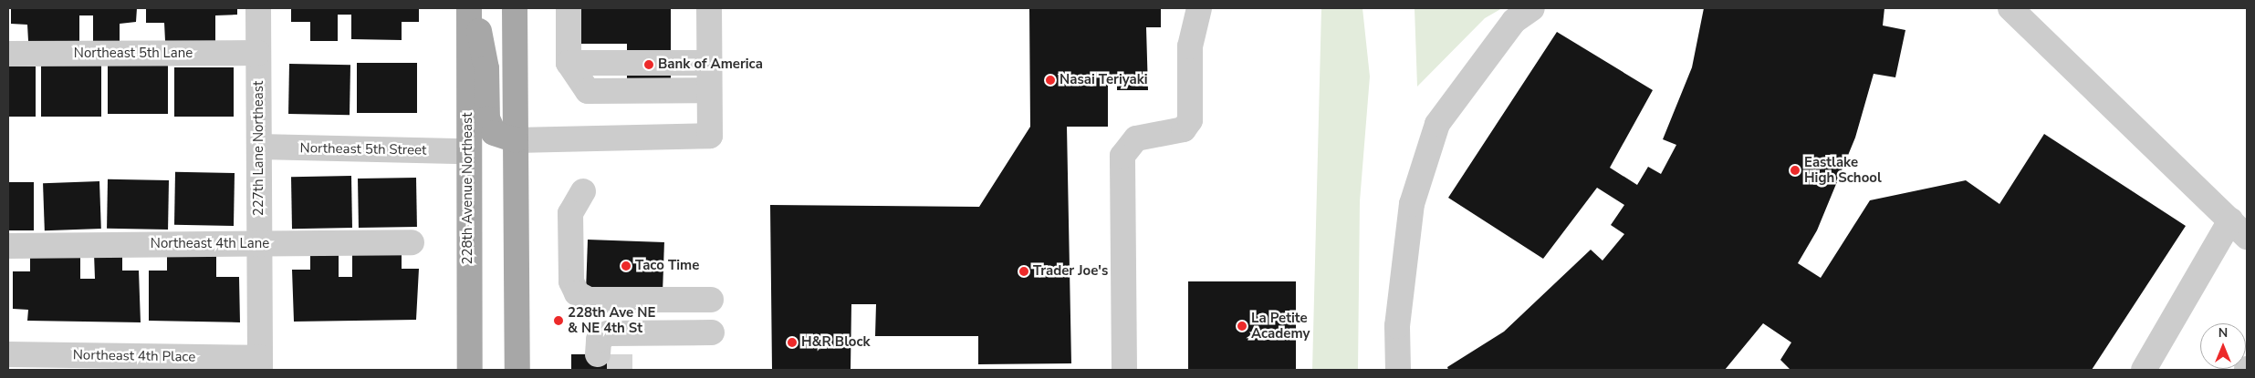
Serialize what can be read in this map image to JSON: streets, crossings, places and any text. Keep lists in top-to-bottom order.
{
  "streets": {
    "main road": ["228th Avenue Northeast"],
    "street": [
      "Northeast 5th Lane",
      "227th Lane Northeast",
      "Northeast 5th Street",
      "Northeast 4th Lane",
      "Northeast 4th Place"
    ]
  },
  "crossings": [
    ["Northeast 5th Lane", "227th Lane Northeast"],
    ["227th Lane Northeast", "Northeast 5th Street"],
    ["227th Lane Northeast", "Northeast 4th Lane"],
    ["227th Lane Northeast", "Northeast 4th Place"],
    ["Northeast 5th Street", "228th Avenue Northeast"]
  ],
  "places": [
    "Bank of America",
    "Nasai Teriyaki",
    "Eastlake High School",
    "Taco Time",
    "Trader Joe's",
    "228th Ave NE & NE 4th St",
    "La Petite Academy",
    "H&R Block"
  ],
  "north": "top"
}
